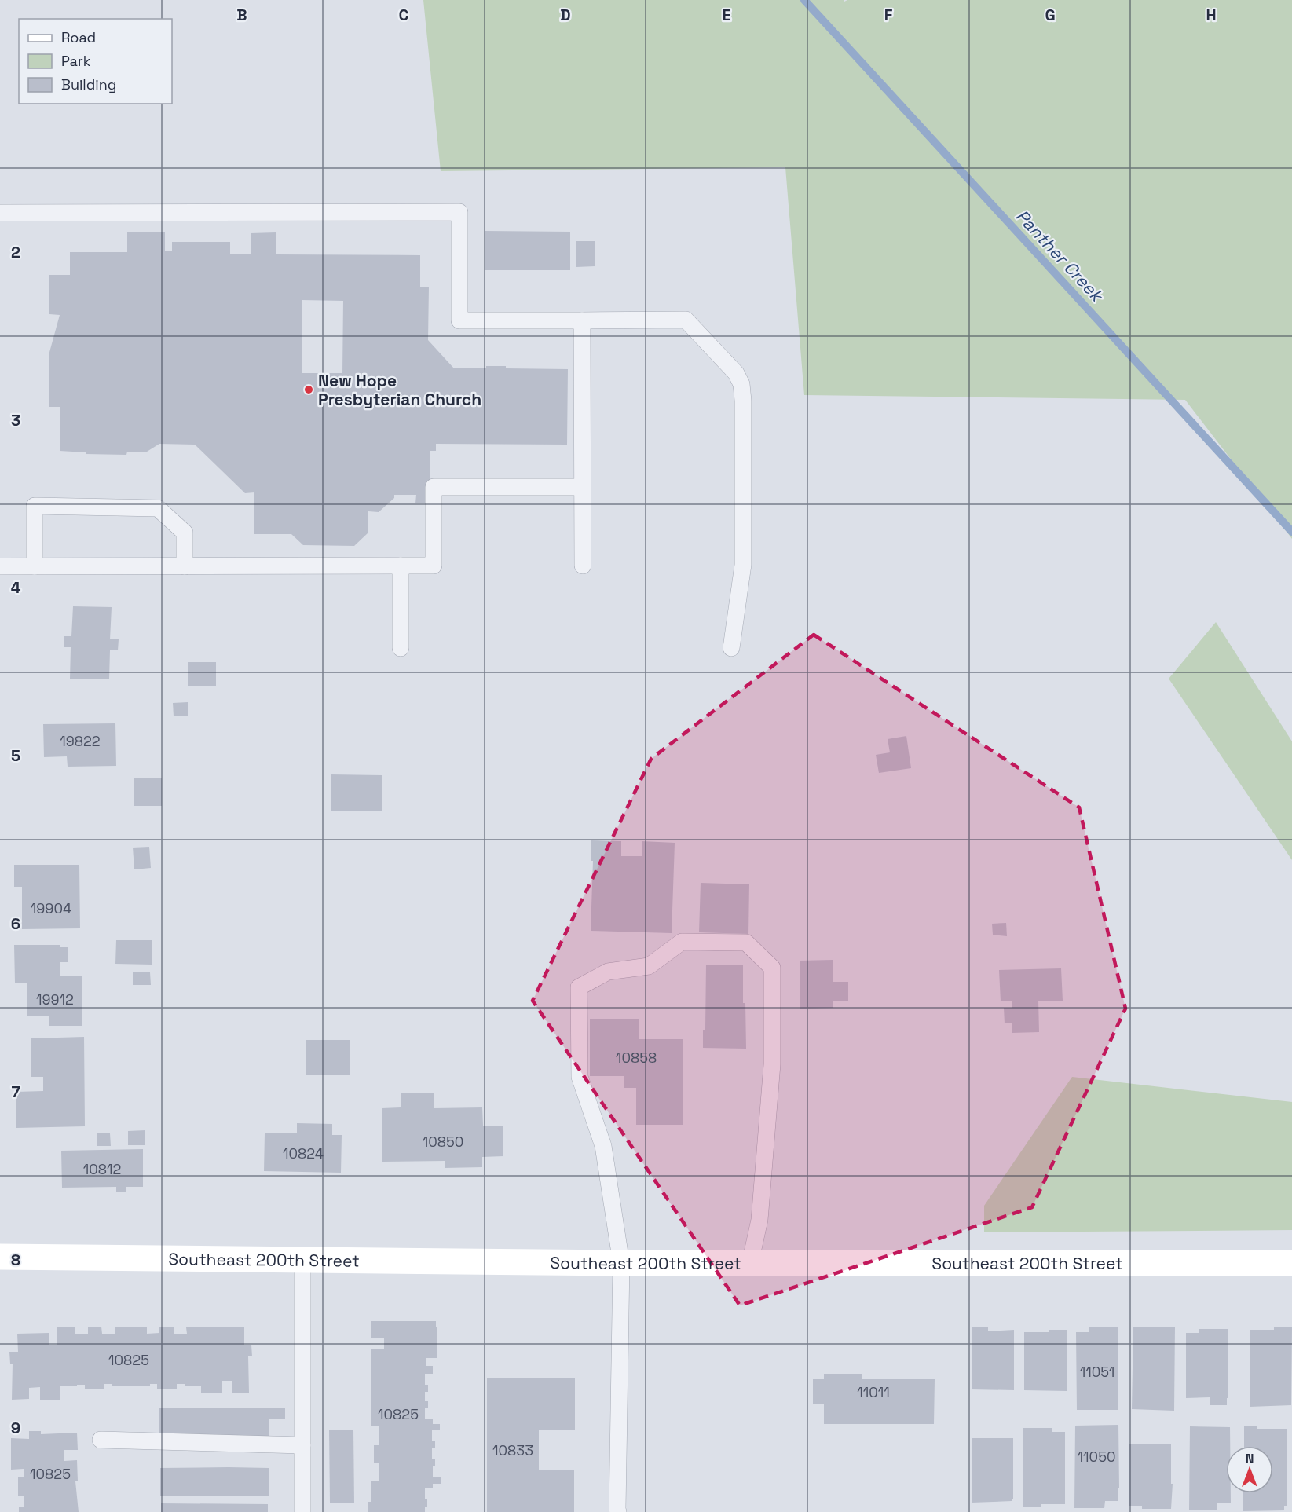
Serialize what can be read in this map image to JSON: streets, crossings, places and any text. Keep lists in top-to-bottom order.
{
  "streets": {
    "street": ["Southeast 200th Street"]
  },
  "water": ["Panther Creek"],
  "places": ["New Hope Presbyterian Church"],
  "house_numbers": [
    "19822",
    "19904",
    "19912",
    "10858",
    "10850",
    "10824",
    "10812",
    "10825",
    "11051",
    "11011",
    "10825",
    "10833",
    "11050",
    "10825"
  ],
  "legend": ["Road", "Park", "Building"],
  "north": "top",
  "grid": {
    "columns": [
      "B",
      "C",
      "D",
      "E",
      "F",
      "G",
      "H"
    ],
    "rows": [
      "2",
      "3",
      "4",
      "5",
      "6",
      "7",
      "8",
      "9"
    ]
  }
}
